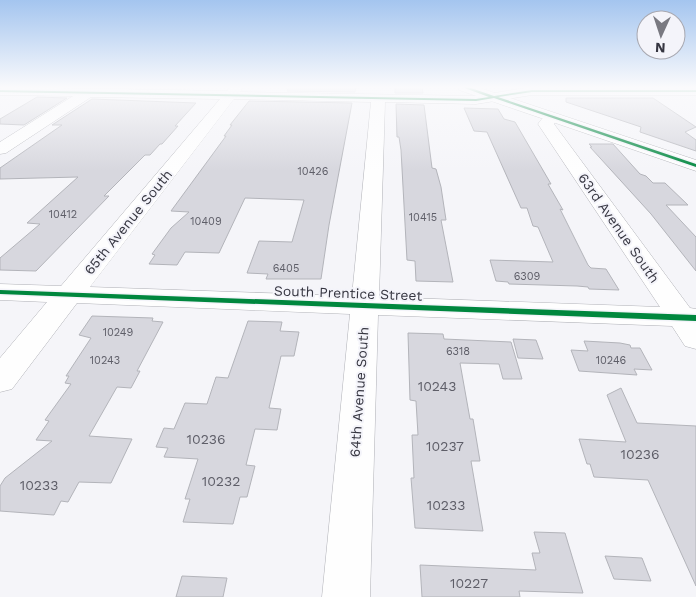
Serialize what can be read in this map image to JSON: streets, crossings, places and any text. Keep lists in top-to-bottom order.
{
  "streets": {
    "street": [
      "65th Avenue South",
      "63rd Avenue South",
      "South Prentice Street",
      "64th Avenue South"
    ]
  },
  "crossings": [
    ["65th Avenue South", "South Prentice Street"],
    ["63rd Avenue South", "South Prentice Street"],
    ["South Prentice Street", "64th Avenue South"]
  ],
  "house_numbers": [
    "10426",
    "10412",
    "10415",
    "10409",
    "6405",
    "6309",
    "10249",
    "6318",
    "10243",
    "10246",
    "10243",
    "10236",
    "10237",
    "10236",
    "10232",
    "10233",
    "10233",
    "10227"
  ],
  "north": "bottom"
}
